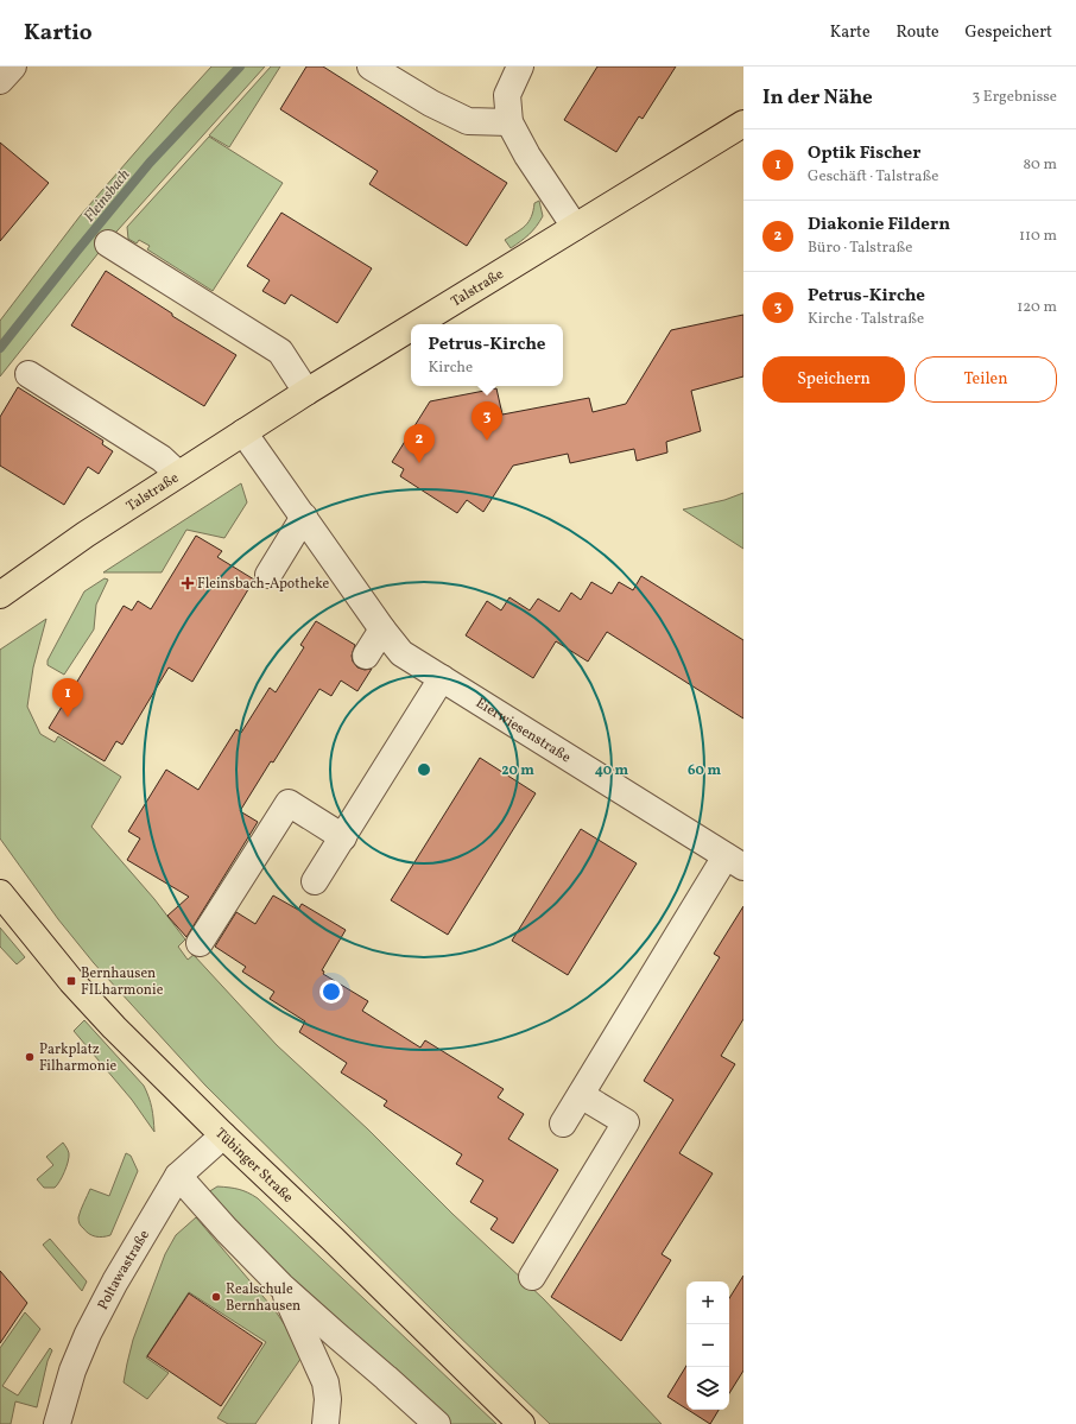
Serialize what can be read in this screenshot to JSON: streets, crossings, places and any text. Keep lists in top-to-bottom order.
{
  "streets": {
    "main road": ["Talstraße", "Tübinger Straße"],
    "street": ["Eierwiesenstraße", "Poltawastraße"]
  },
  "crossings": [
    ["Talstraße", "Eierwiesenstraße"],
    ["Tübinger Straße", "Poltawastraße"]
  ],
  "water": ["Fleinsbach"],
  "places": {
    "health": ["Fleinsbach-Apotheke"],
    "transit": ["Bernhausen FILharmonie"],
    "other": ["Parkplatz Filharmonie", "Realschule Bernhausen"]
  },
  "page": {
    "header": "Kartio",
    "nav": ["Karte", "Route", "Gespeichert"],
    "heading": ["In der Nähe", "3 Ergebnisse"],
    "list": [
      {
        "mark": "1",
        "name": "Optik Fischer",
        "note": "Geschäft · Talstraße",
        "value": "80 m"
      },
      {
        "mark": "2",
        "name": "Diakonie Fildern",
        "note": "Büro · Talstraße",
        "value": "110 m"
      },
      {
        "mark": "3",
        "name": "Petrus-Kirche",
        "note": "Kirche · Talstraße",
        "value": "120 m"
      }
    ],
    "popup": ["Petrus-Kirche", "Kirche"],
    "buttons": ["Speichern", "Teilen"],
    "pins": ["3", "2", "1"],
    "map_buttons": ["+", "−"]
  },
  "rings": ["20 m", "40 m", "60 m"]
}
